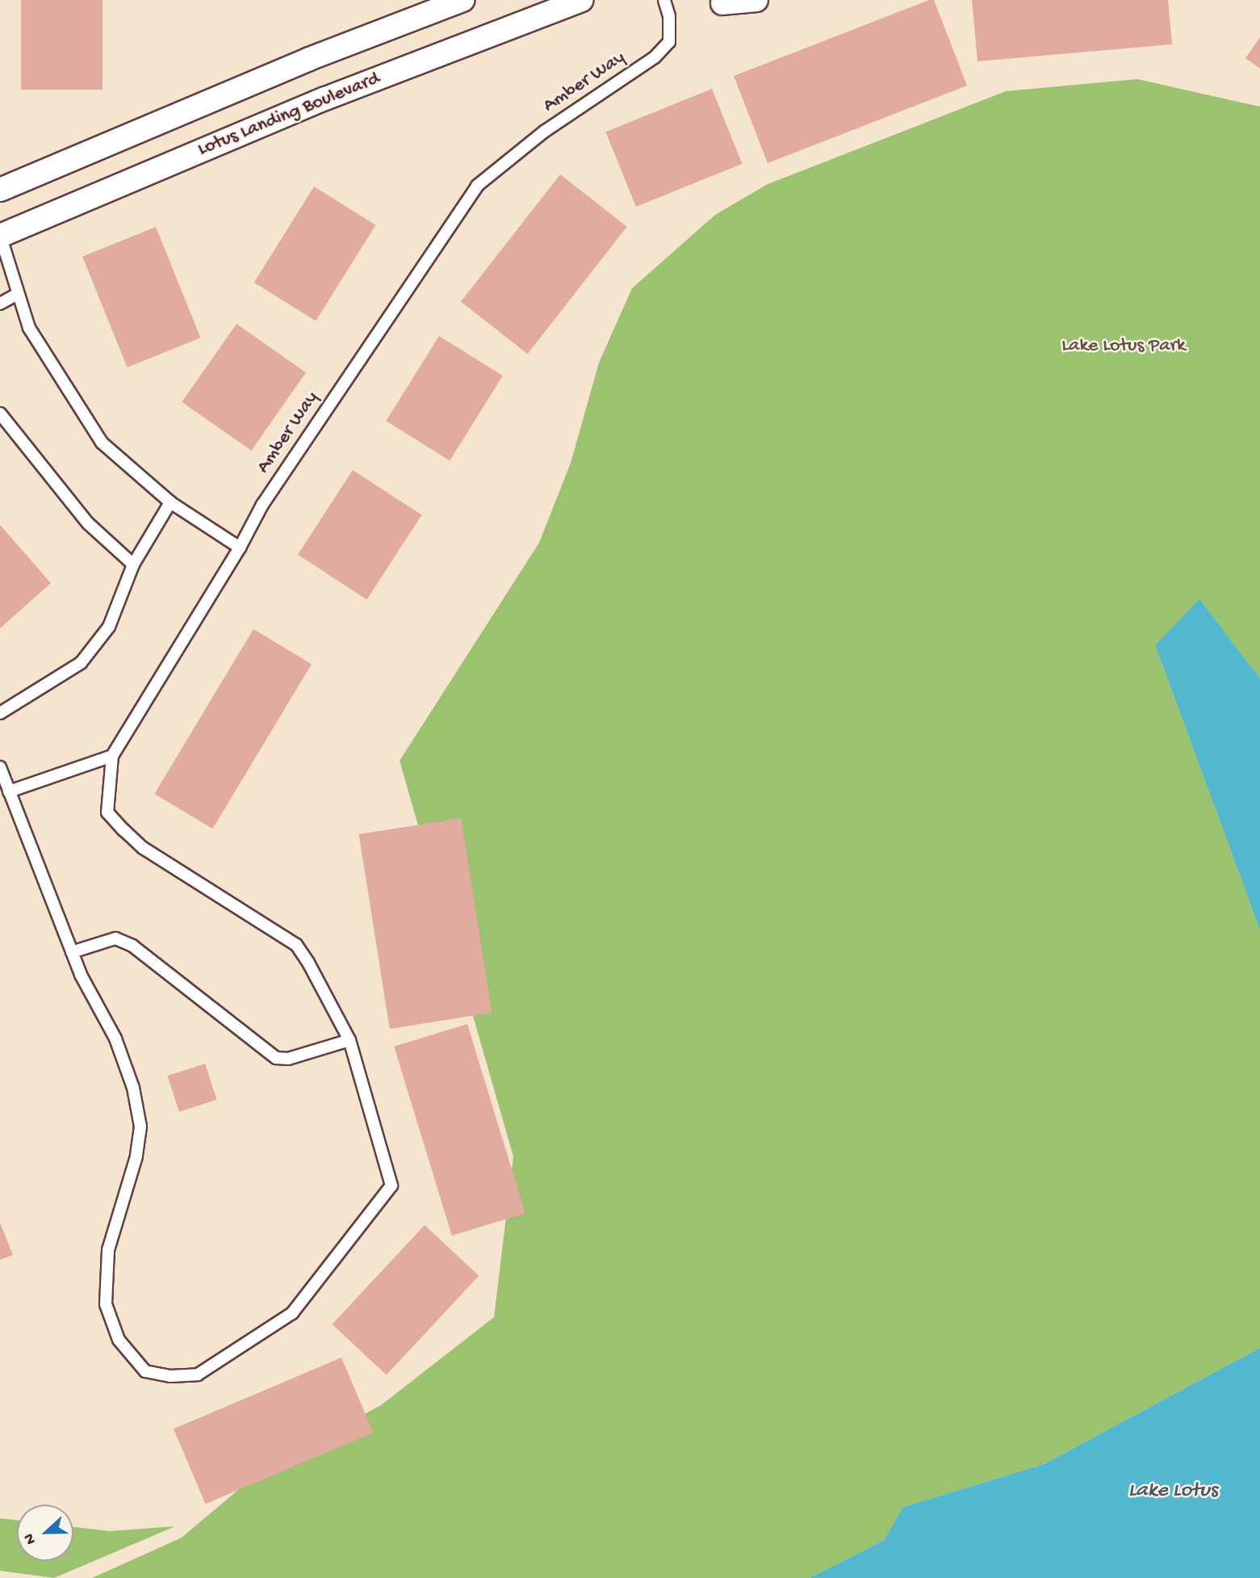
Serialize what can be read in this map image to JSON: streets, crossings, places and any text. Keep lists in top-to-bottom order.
{
  "streets": {
    "street": ["Lotus Landing Boulevard"],
    "lane": ["Amber Way"]
  },
  "water": ["Lake Lotus"],
  "parks": ["Lake Lotus Park"],
  "north": "left"
}
